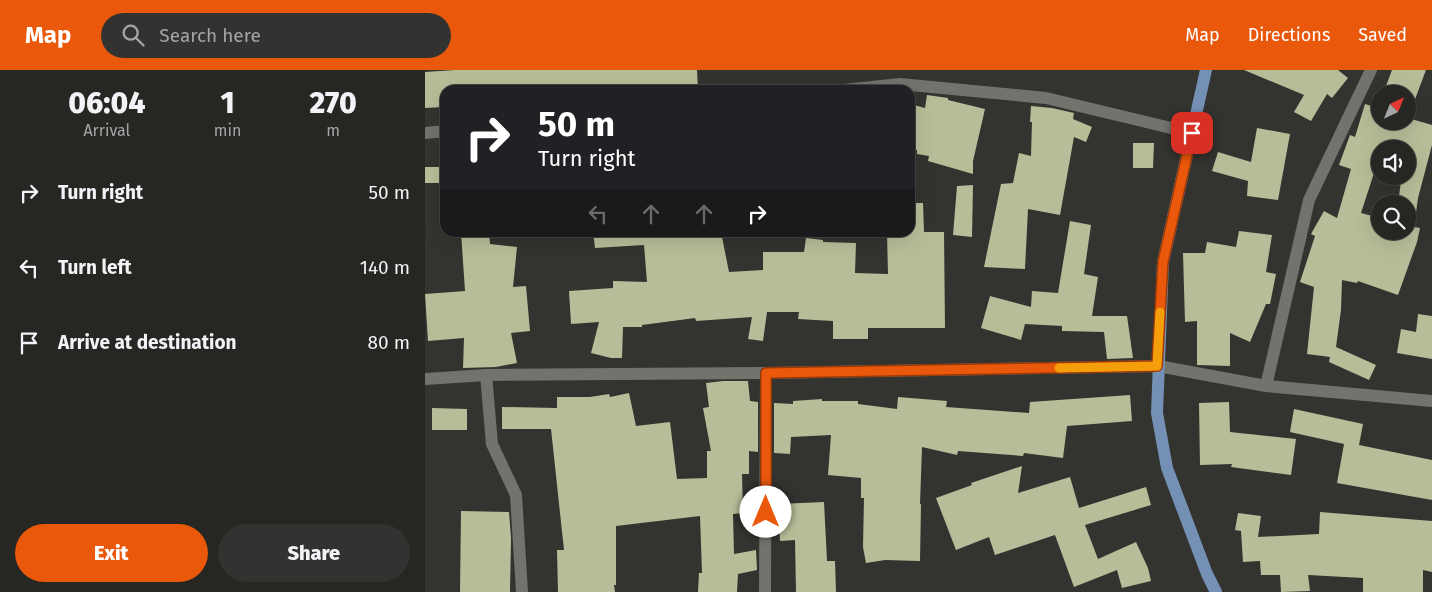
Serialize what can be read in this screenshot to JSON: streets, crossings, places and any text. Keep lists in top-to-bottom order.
{
  "north": "top right",
  "page": {
    "header": "Map",
    "search": "Search here",
    "nav": ["Map", "Directions", "Saved"],
    "eta": [
      "06:04",
      "Arrival",
      "1",
      "min",
      "270",
      "m"
    ],
    "turn": ["50 m", "Turn right"],
    "list": [
      {
        "name": "Turn right",
        "value": "50 m"
      },
      {
        "name": "Turn left",
        "value": "140 m"
      },
      {
        "name": "Arrive at destination",
        "value": "80 m"
      }
    ],
    "buttons": ["Exit", "Share"]
  }
}
